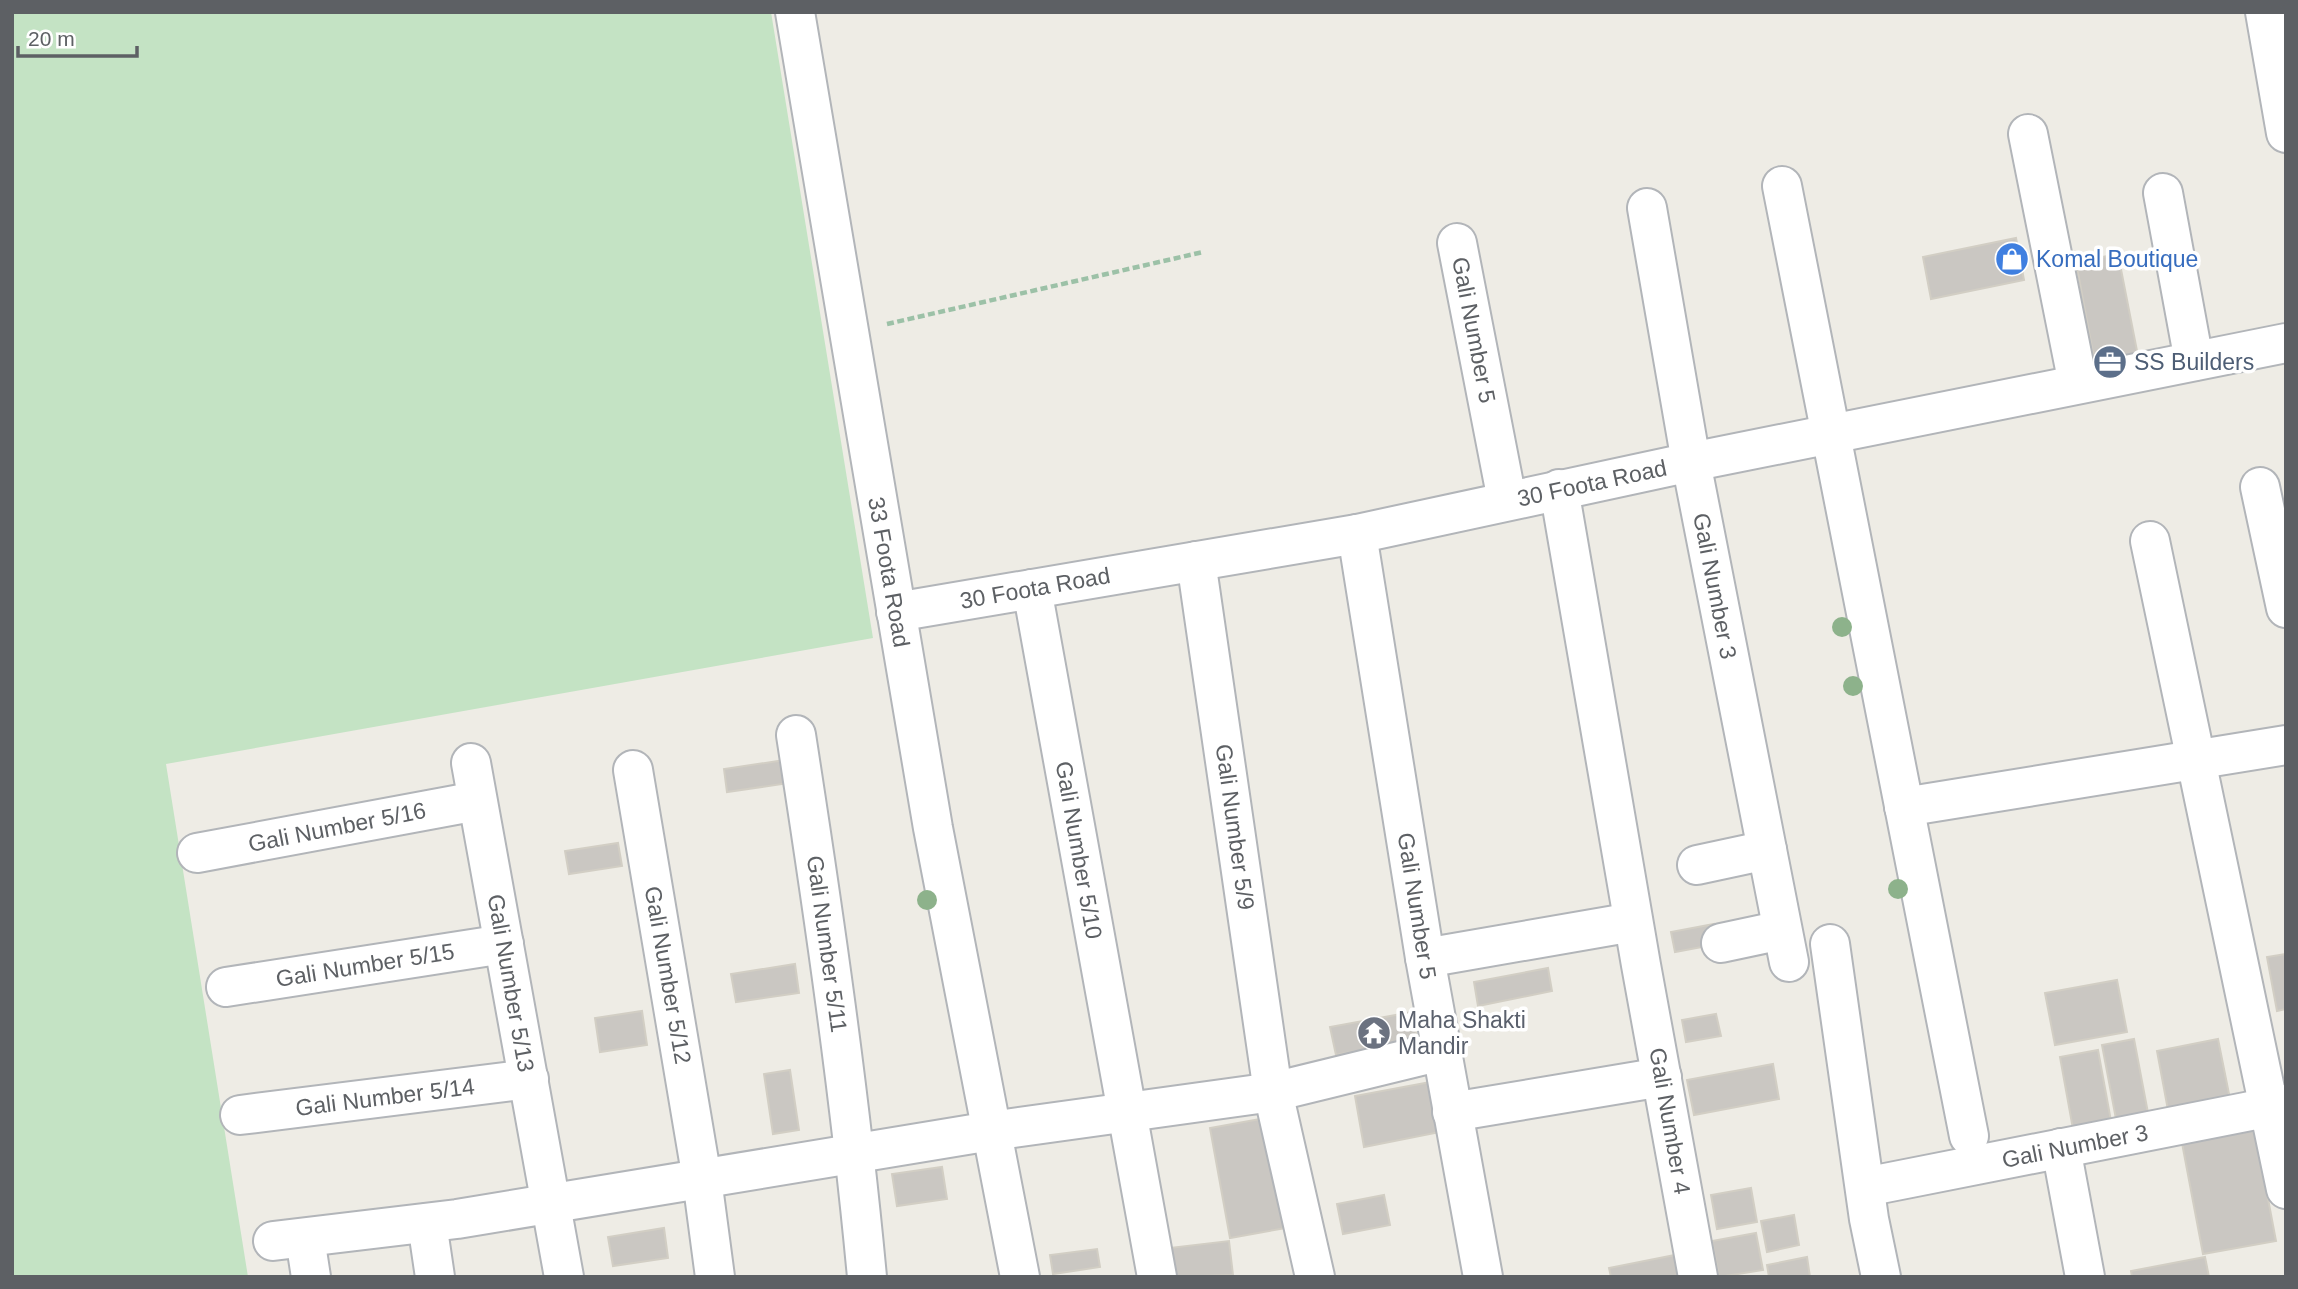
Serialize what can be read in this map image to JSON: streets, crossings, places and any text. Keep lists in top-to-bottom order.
{
  "streets": {
    "street": [
      "Gali Number 5",
      "30 Foota Road",
      "33 Foota Road",
      "Gali Number 3",
      "Gali Number 5/16",
      "Gali Number 5/9",
      "Gali Number 5/10",
      "Gali Number 5/11",
      "Gali Number 5/15",
      "Gali Number 5/12",
      "Gali Number 5/13",
      "Gali Number 5/14",
      "Gali Number 4"
    ]
  },
  "crossings": [
    ["Gali Number 5", "30 Foota Road"],
    ["30 Foota Road", "33 Foota Road"],
    ["30 Foota Road", "Gali Number 3"],
    ["30 Foota Road", "Gali Number 5/9"],
    ["30 Foota Road", "Gali Number 5/10"],
    ["30 Foota Road", "Gali Number 4"],
    ["Gali Number 5/16", "Gali Number 5/13"],
    ["Gali Number 5/15", "Gali Number 5/13"],
    ["Gali Number 5/13", "Gali Number 5/14"]
  ],
  "places": {
    "shop": ["Komal Boutique"],
    "office": ["SS Builders"],
    "temple": ["Maha Shakti Mandir"]
  },
  "scale_bar": "20 m"
}
